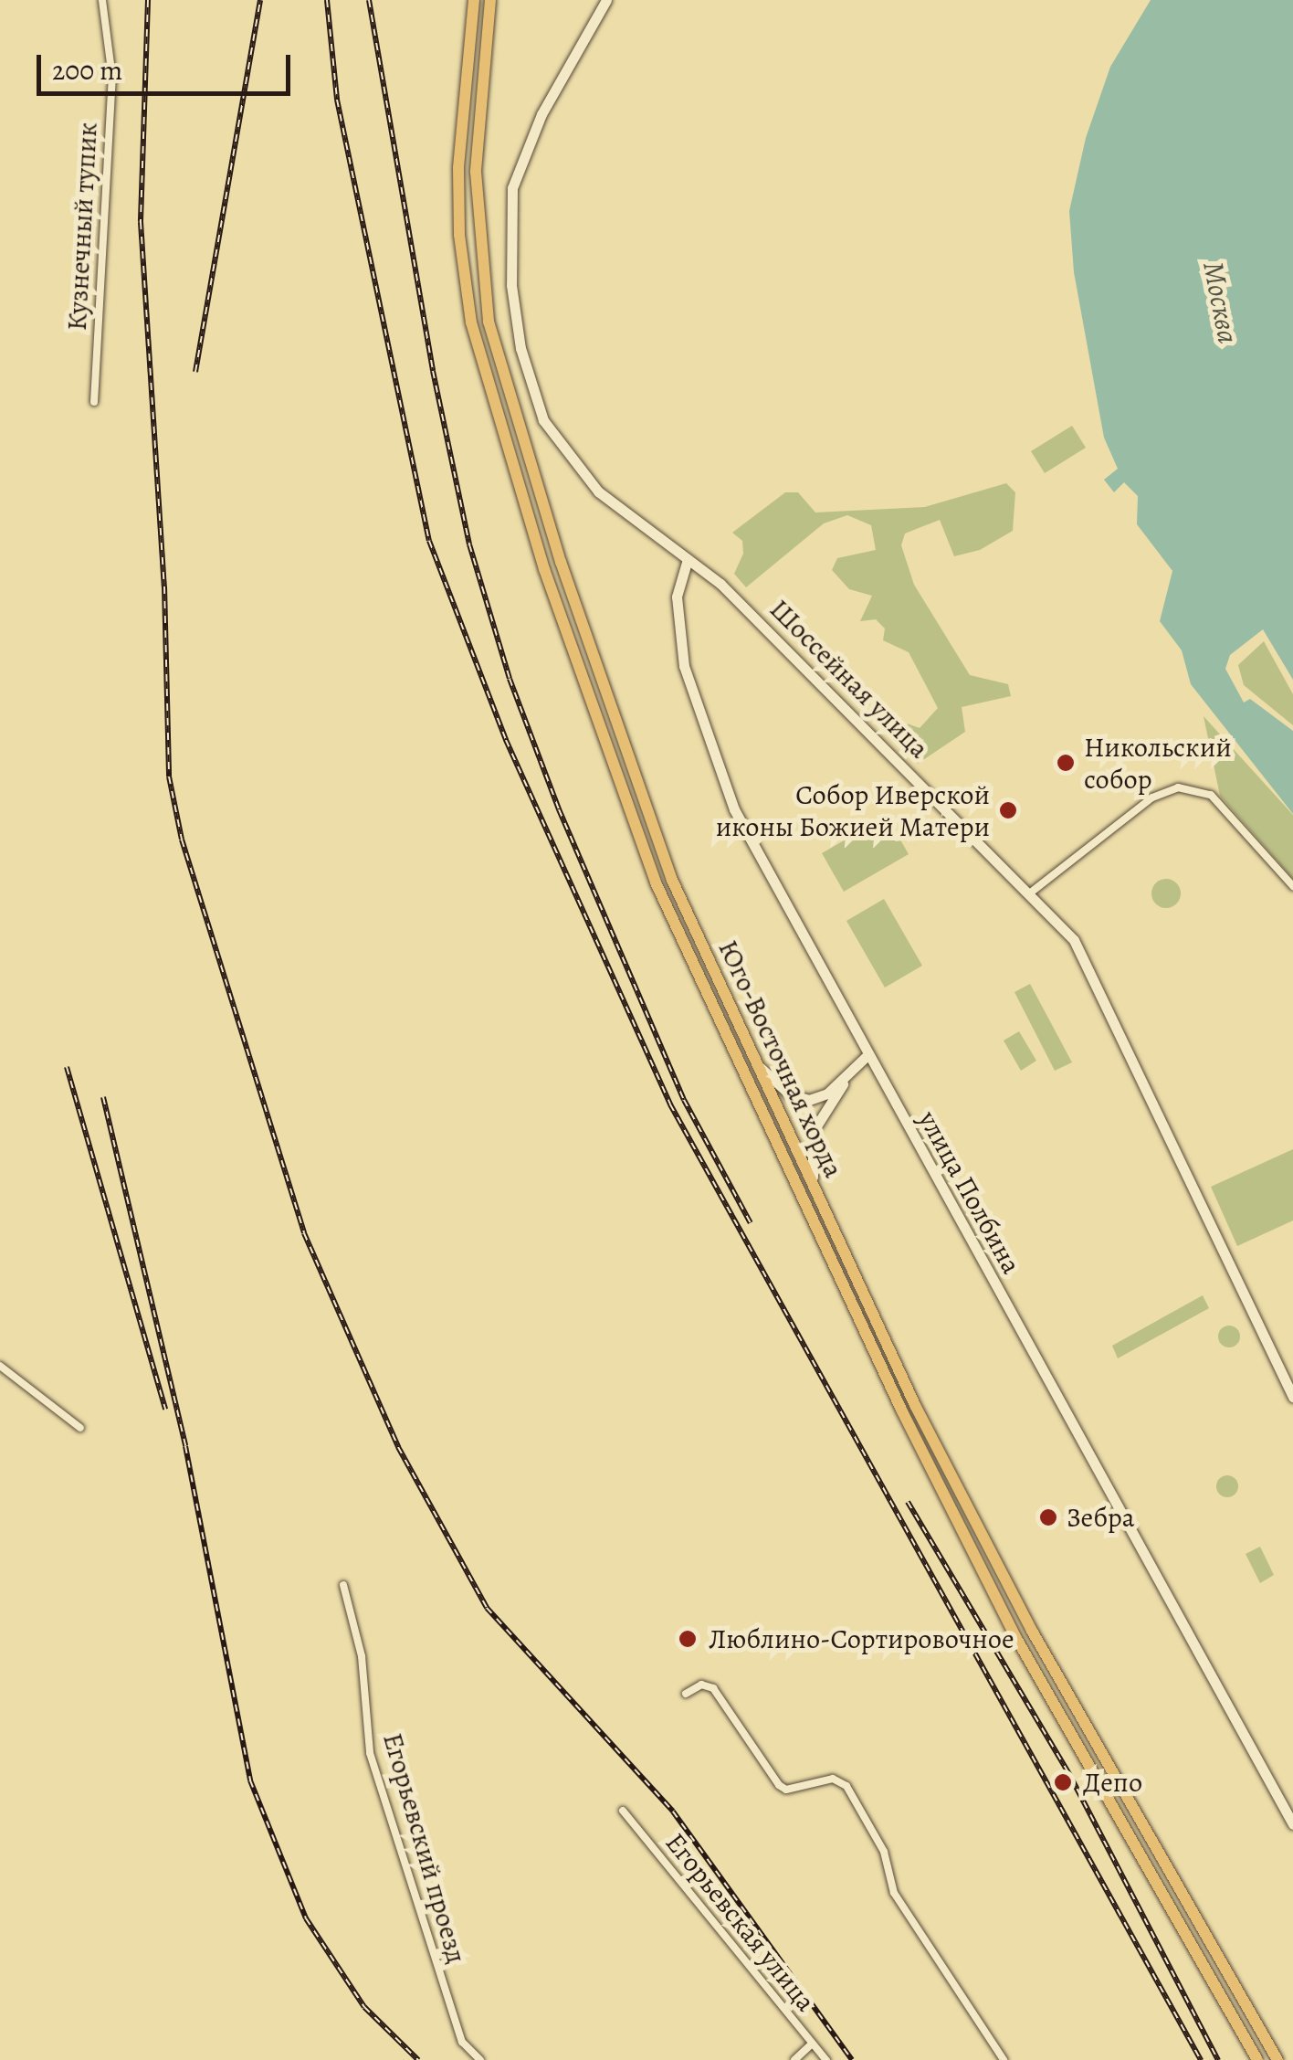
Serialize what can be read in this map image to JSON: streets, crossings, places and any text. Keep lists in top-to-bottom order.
{
  "streets": {
    "main road": ["Шоссейная улица", "Юго-Восточная хорда", "улица Полбина"],
    "street": ["Кузнечный тупик", "Егорьевский проезд", "Егорьевская улица"]
  },
  "crossings": [
    ["Шоссейная улица", "улица Полбина"]
  ],
  "water": ["Москва"],
  "places": [
    "Никольский собор",
    "Собор Иверской иконы Божией Матери",
    "Зебра",
    "Люблино-Сортировочное",
    "Депо"
  ],
  "scale_bar": "200 m"
}
